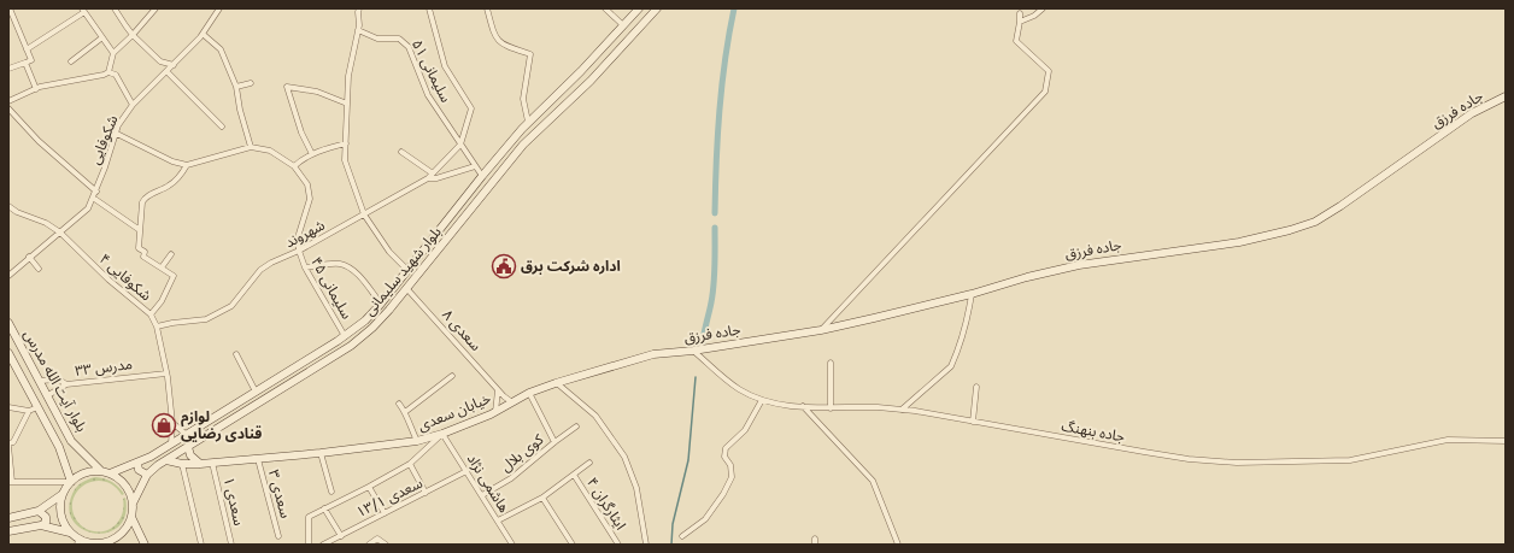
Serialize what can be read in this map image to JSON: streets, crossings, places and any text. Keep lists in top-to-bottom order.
{
  "streets": {
    "main road": [
      "جاده فرزق",
      "بلوار شهید سلیمانی",
      "بلوار آیت الله مدرس",
      "خیابان سعدی"
    ],
    "street": [
      "سلیمانی ۵۱",
      "شکوفایی",
      "شهروند",
      "شکوفایی ۴",
      "سلیمانی ۴۵",
      "سعدی ۸",
      "مدرس ۳۳",
      "جاده بنهنگ",
      "کوی بلال",
      "هاشمی نژاد",
      "سعدی ۳",
      "سعدی ۱۳/۱",
      "سعدی ۱",
      "ایثارگران ۴"
    ]
  },
  "crossings": [
    ["سلیمانی ۵۱", "شهروند"],
    ["سلیمانی ۵۱", "بلوار شهید سلیمانی"],
    ["جاده فرزق", "خیابان سعدی"],
    ["جاده فرزق", "جاده بنهنگ"],
    ["شکوفایی", "شکوفایی ۴"],
    ["شهروند", "شکوفایی ۴"],
    ["شهروند", "سلیمانی ۴۵"],
    ["بلوار شهید سلیمانی", "شکوفایی ۴"],
    ["بلوار شهید سلیمانی", "سلیمانی ۴۵"],
    ["بلوار شهید سلیمانی", "سعدی ۸"],
    ["بلوار شهید سلیمانی", "بلوار آیت الله مدرس"],
    ["بلوار شهید سلیمانی", "خیابان سعدی"],
    ["شکوفایی ۴", "مدرس ۳۳"],
    ["سعدی ۸", "خیابان سعدی"],
    ["مدرس ۳۳", "بلوار آیت الله مدرس"],
    ["خیابان سعدی", "هاشمی نژاد"],
    ["خیابان سعدی", "سعدی ۳"],
    ["خیابان سعدی", "سعدی ۱"],
    ["کوی بلال", "هاشمی نژاد"],
    ["هاشمی نژاد", "سعدی ۱۳/۱"]
  ],
  "places": {
    "public building": ["اداره شرکت برق"],
    "shop": ["لوازم قنادی رضایی"]
  }
}
